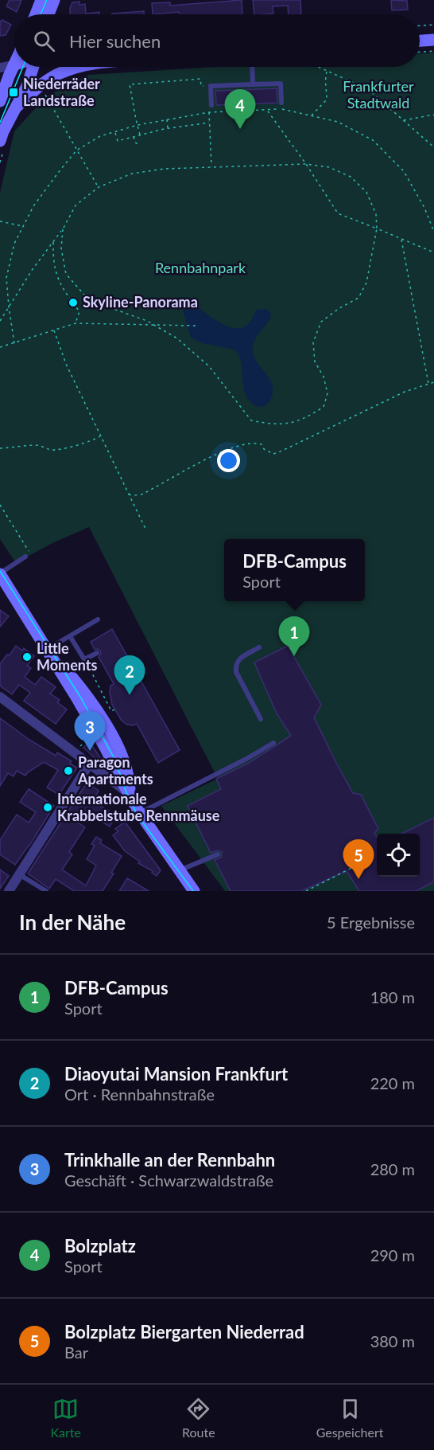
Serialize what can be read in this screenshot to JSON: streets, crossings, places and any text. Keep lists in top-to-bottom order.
{
  "parks": ["Frankfurter Stadtwald", "Rennbahnpark"],
  "places": {
    "transit": ["Niederräder Landstraße"],
    "other": [
      "Skyline-Panorama",
      "Little Moments",
      "Paragon Apartments",
      "Internationale Krabbelstube Rennmäuse"
    ]
  },
  "page": {
    "search": "Hier suchen",
    "pins": [
      "4",
      "1",
      "2",
      "3",
      "5"
    ],
    "popup": ["DFB-Campus", "Sport"],
    "heading": ["In der Nähe", "5 Ergebnisse"],
    "list": [
      {
        "mark": "1",
        "name": "DFB-Campus",
        "note": "Sport",
        "value": "180 m"
      },
      {
        "mark": "2",
        "name": "Diaoyutai Mansion Frankfurt",
        "note": "Ort · Rennbahnstraße",
        "value": "220 m"
      },
      {
        "mark": "3",
        "name": "Trinkhalle an der Rennbahn",
        "note": "Geschäft · Schwarzwaldstraße",
        "value": "280 m"
      },
      {
        "mark": "4",
        "name": "Bolzplatz",
        "note": "Sport",
        "value": "290 m"
      },
      {
        "mark": "5",
        "name": "Bolzplatz Biergarten Niederrad",
        "note": "Bar",
        "value": "380 m"
      }
    ],
    "nav": ["Karte", "Route", "Gespeichert"]
  }
}
